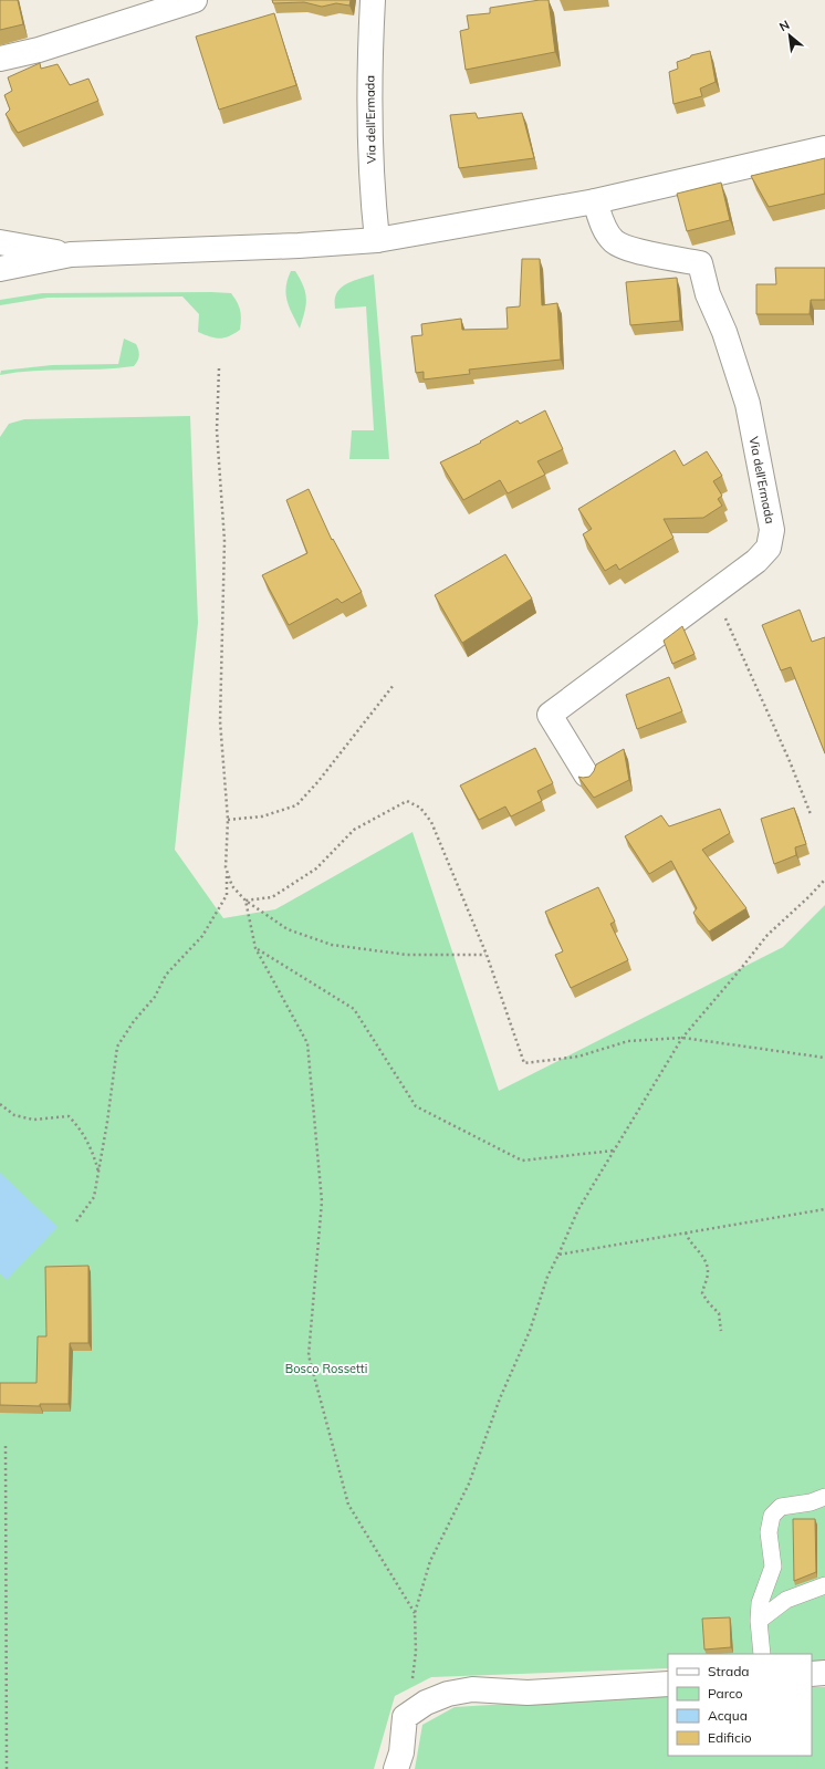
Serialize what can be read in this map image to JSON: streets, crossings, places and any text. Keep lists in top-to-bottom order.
{
  "streets": {
    "street": ["Via dell'Ermada"]
  },
  "parks": ["Bosco Rossetti"],
  "legend": [
    "Strada",
    "Parco",
    "Acqua",
    "Edificio"
  ],
  "north": "top left"
}
